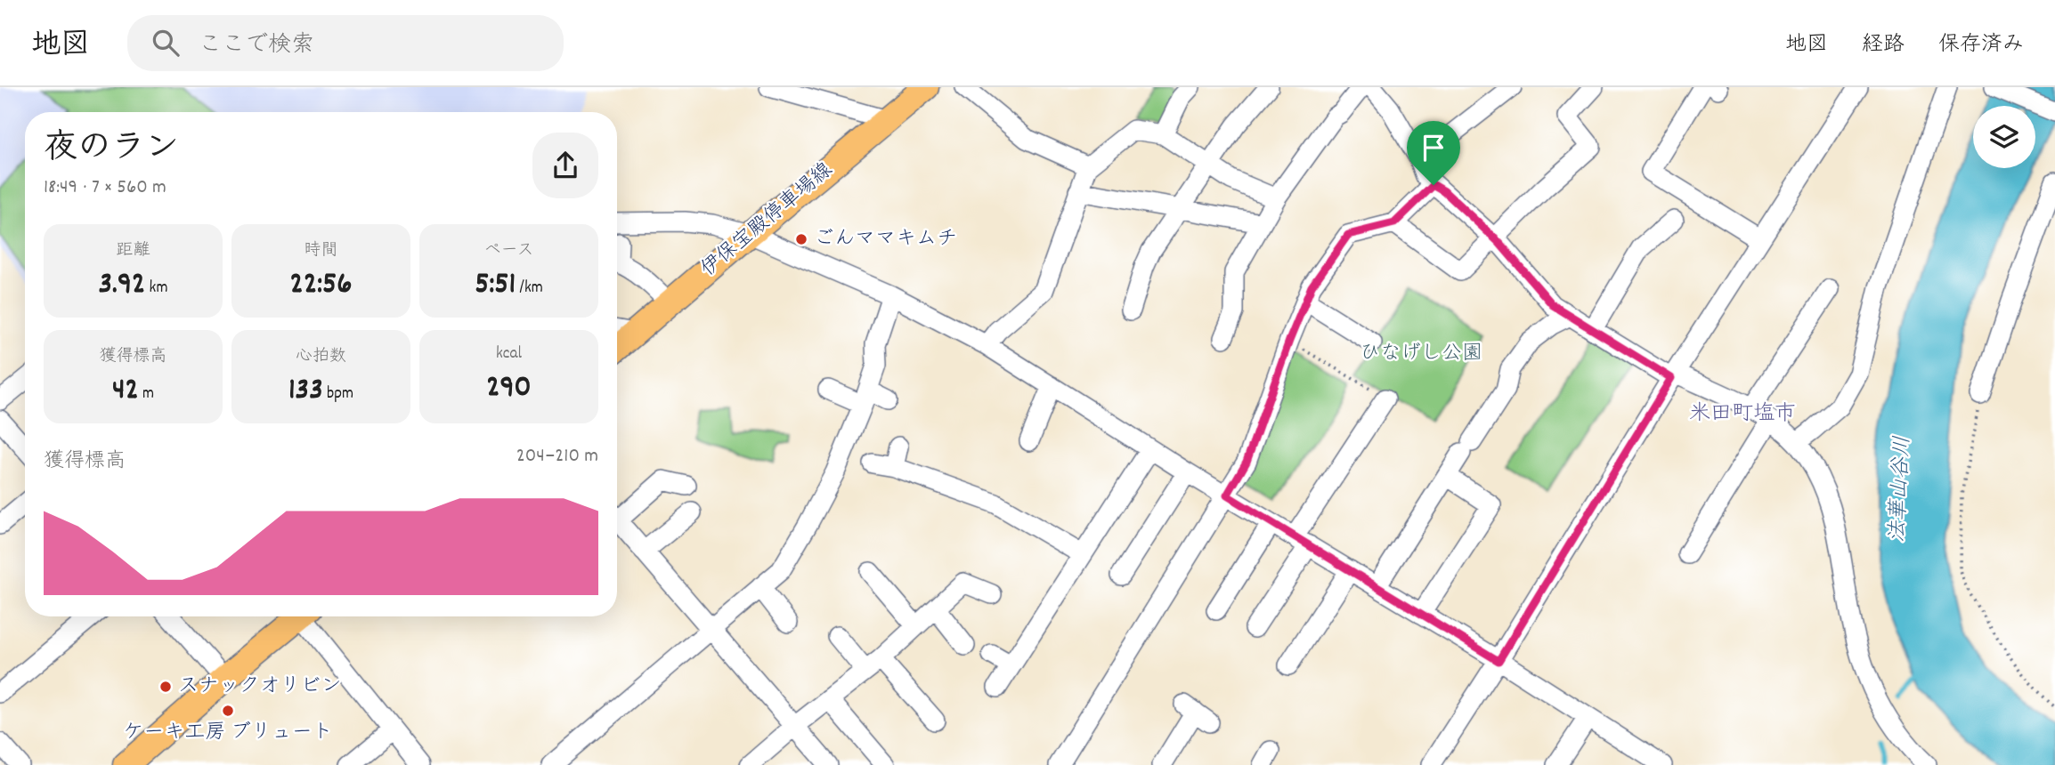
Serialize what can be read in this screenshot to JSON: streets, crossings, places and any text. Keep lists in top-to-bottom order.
{
  "streets": {
    "main road": ["伊保宝殿停車場線"]
  },
  "districts": ["米田町塩市"],
  "water": ["法華山谷川"],
  "parks": ["ひなげし公園"],
  "places": ["ごんママキムチ", "スナックオリビン", "ケーキ工房 ブリュート"],
  "page": {
    "header": "地図",
    "search": "ここで検索",
    "nav": ["地図", "経路", "保存済み"],
    "heading": ["夜のラン", "18:49 · 7 × 560 m"],
    "stats": [
      ["距離", "3.92 km"],
      ["時間", "22:56"],
      ["ペース", "5:51 /km"],
      ["獲得標高", "42 m"],
      ["心拍数", "133 bpm"],
      ["kcal", "290"]
    ],
    "chart": ["獲得標高", "204–210 m"]
  }
}
